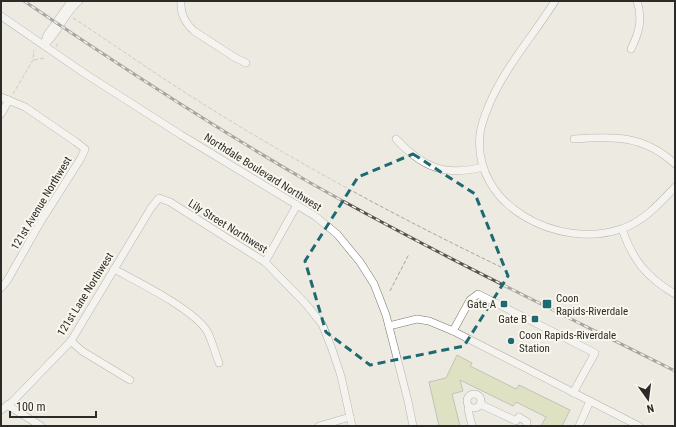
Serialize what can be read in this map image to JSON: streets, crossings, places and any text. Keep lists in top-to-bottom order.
{
  "streets": {
    "street": [
      "Northdale Boulevard Northwest",
      "121st Avenue Northwest",
      "Lily Street Northwest",
      "121st Lane Northwest"
    ]
  },
  "crossings": [
    ["Lily Street Northwest", "121st Lane Northwest"]
  ],
  "places": {
    "transit": ["Gate A", "Coon Rapids-Riverdale", "Gate B"],
    "other": ["Coon Rapids-Riverdale Station"]
  },
  "scale_bar": "100 m",
  "north": "bottom"
}
